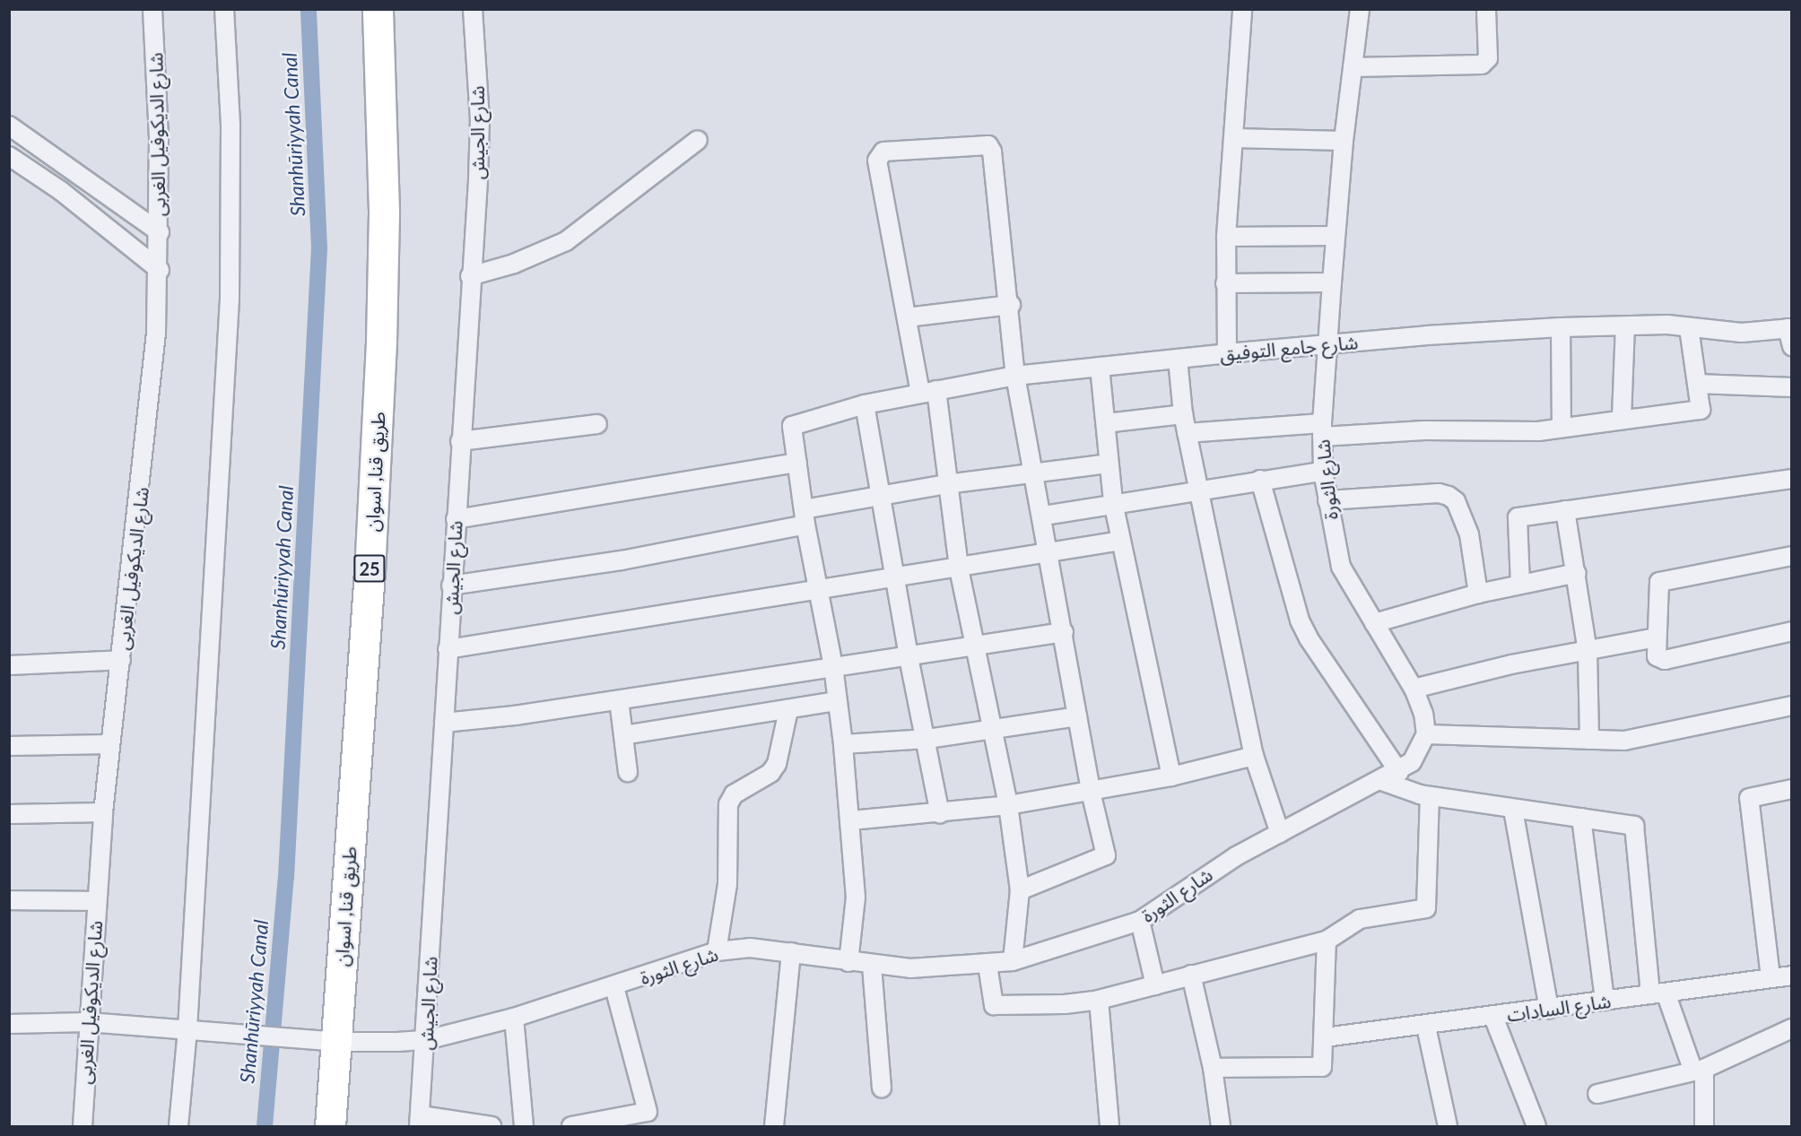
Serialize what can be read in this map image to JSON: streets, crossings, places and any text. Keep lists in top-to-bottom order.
{
  "streets": {
    "highway": ["طريق قنا, اسوان", "25"],
    "street": [
      "شارع الجيش",
      "شارع الديكوفيل الغربى",
      "شارع جامع التوفيق",
      "شارع الثورة",
      "شارع السادات"
    ]
  },
  "crossings": [
    ["شارع الجيش", "شارع الثورة"],
    ["شارع الديكوفيل الغربى", "شارع الثورة"],
    ["شارع جامع التوفيق", "شارع الثورة"],
    ["طريق قنا, اسوان", "شارع الثورة"]
  ],
  "water": ["Shanhūriyyah Canal"]
}
